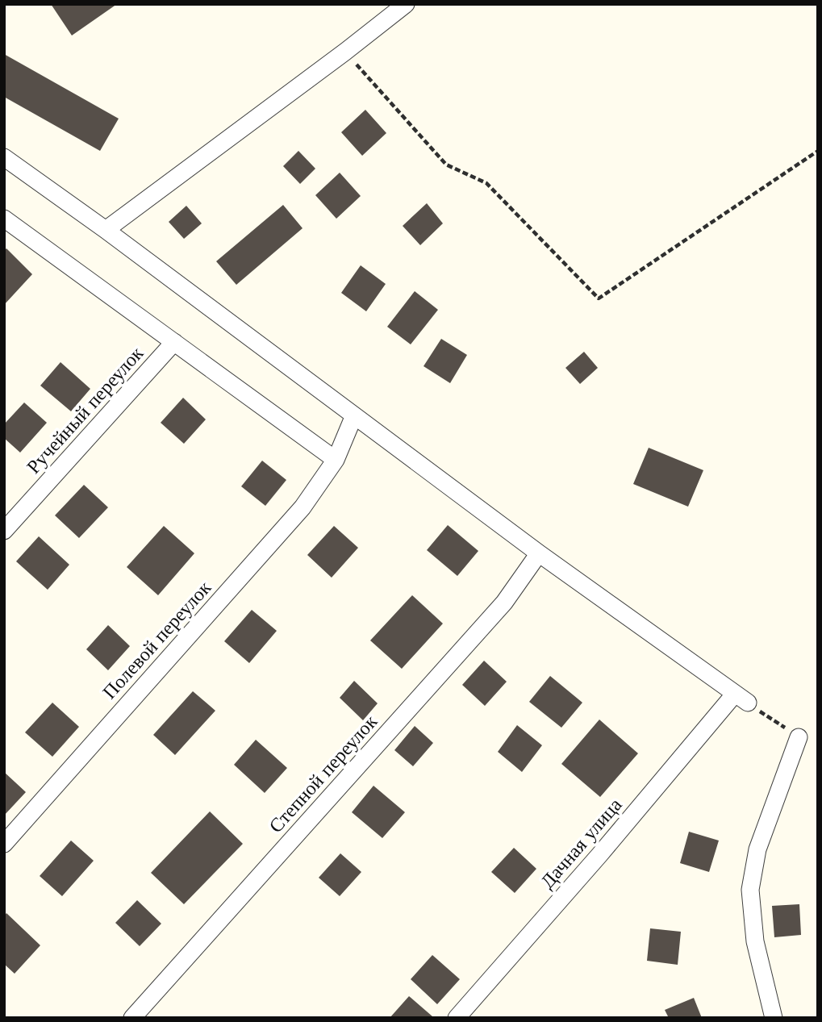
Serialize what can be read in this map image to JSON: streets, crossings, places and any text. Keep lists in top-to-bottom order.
{
  "streets": {
    "street": [
      "Ручейный переулок",
      "Полевой переулок",
      "Степной переулок",
      "Дачная улица"
    ]
  },
  "crossings": [
    ["Степной переулок", "Дачная улица"]
  ]
}
